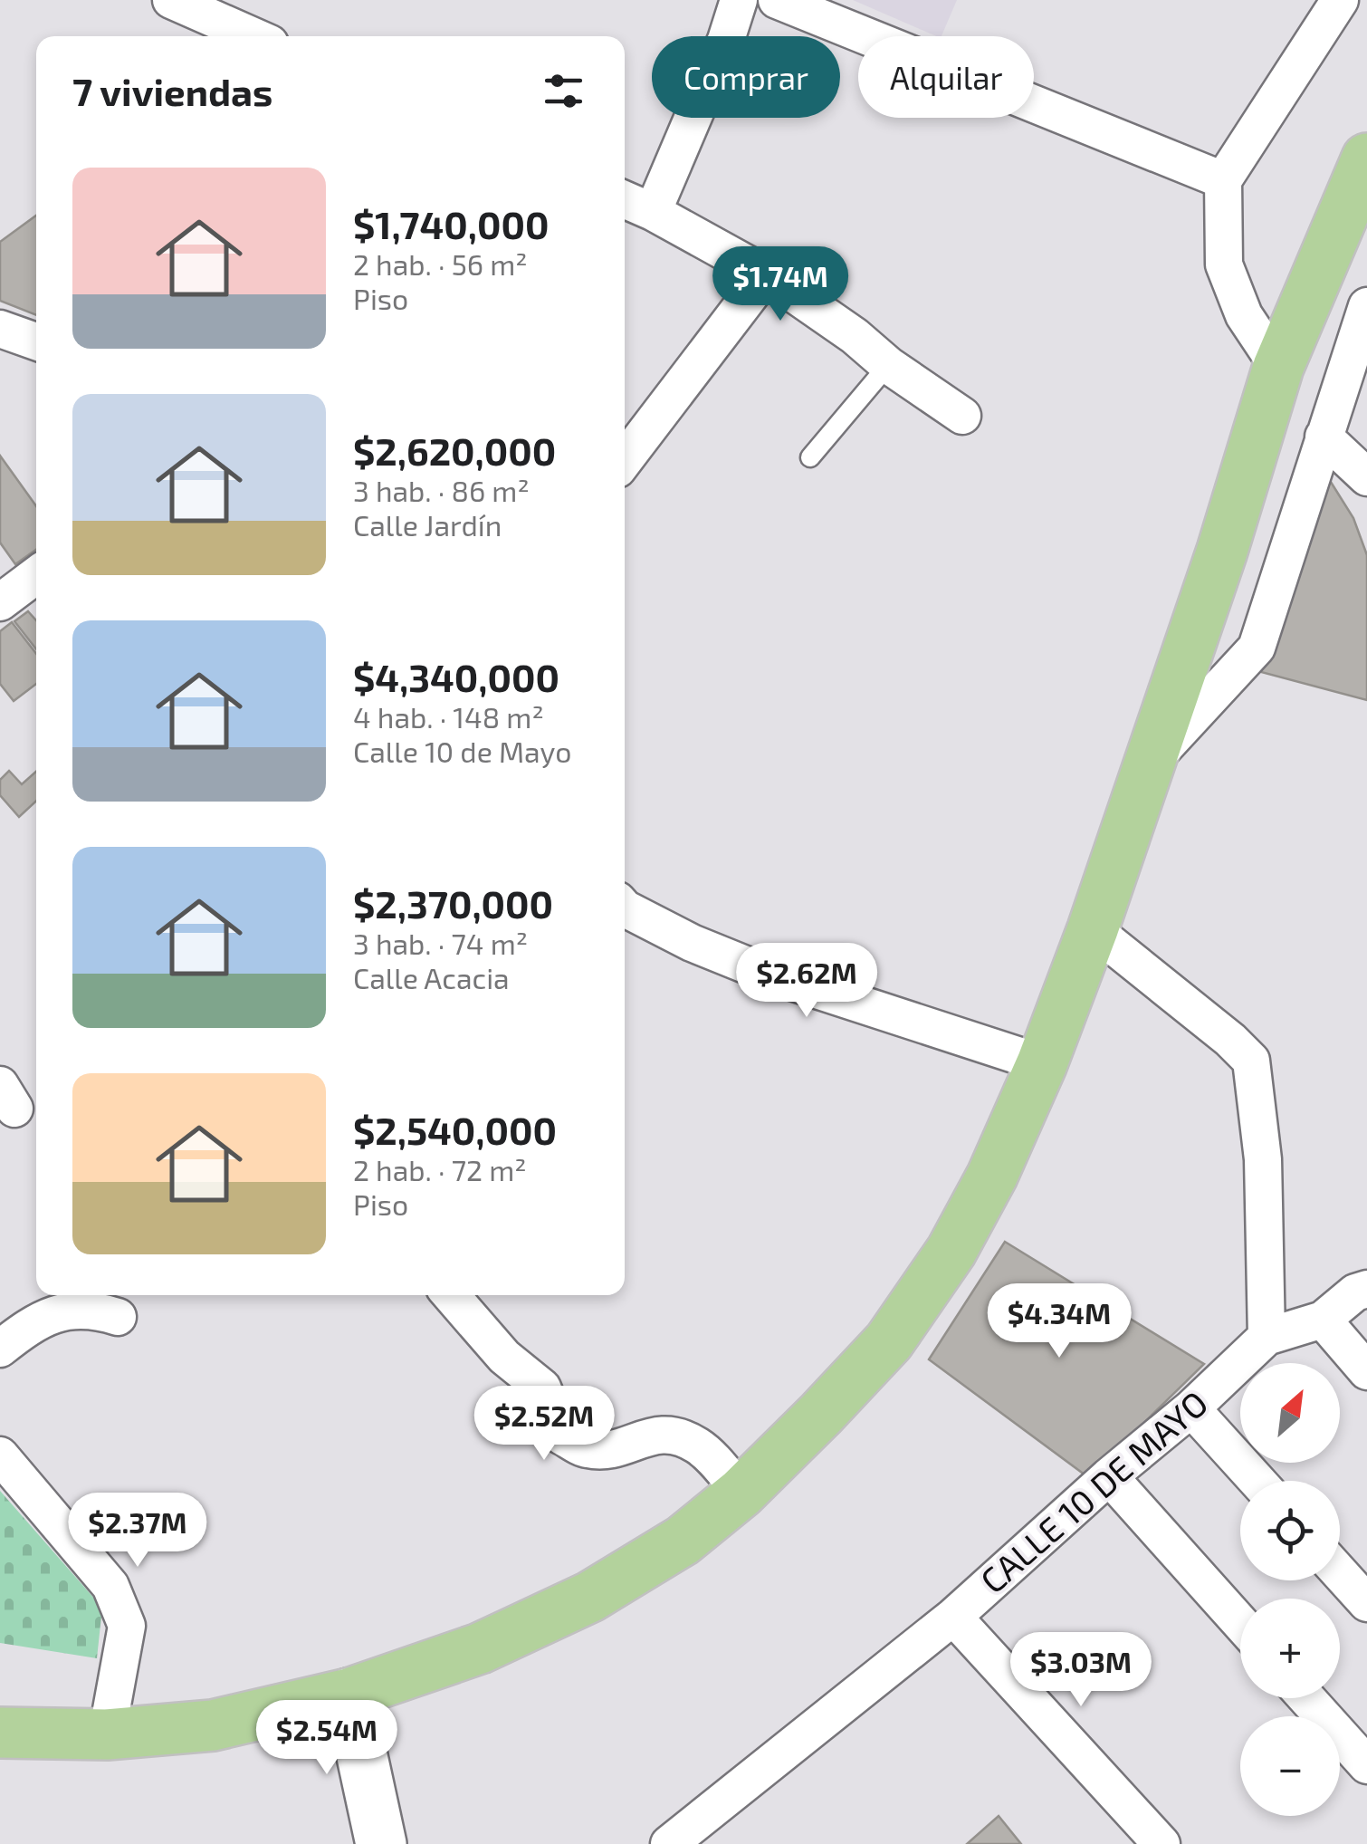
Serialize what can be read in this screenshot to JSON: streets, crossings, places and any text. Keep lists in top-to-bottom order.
{
  "streets": {
    "street": ["CALLE 10 DE MAYO"]
  },
  "north": "top right",
  "page": {
    "chip": ["Comprar", "Alquilar"],
    "heading": "7 viviendas",
    "list": [
      {
        "name": "$1,740,000",
        "note": "2 hab. · 56 m² · Piso"
      },
      {
        "name": "$2,620,000",
        "note": "3 hab. · 86 m² · Calle Jardín"
      },
      {
        "name": "$4,340,000",
        "note": "4 hab. · 148 m² · Calle 10 de Mayo"
      },
      {
        "name": "$2,370,000",
        "note": "3 hab. · 74 m² · Calle Acacia"
      },
      {
        "name": "$2,540,000",
        "note": "2 hab. · 72 m² · Piso"
      }
    ],
    "price": [
      "$1.74M",
      "$2.62M",
      "$4.34M",
      "$2.52M",
      "$2.37M",
      "$3.03M",
      "$2.54M"
    ],
    "map_buttons": ["+", "−"]
  }
}
